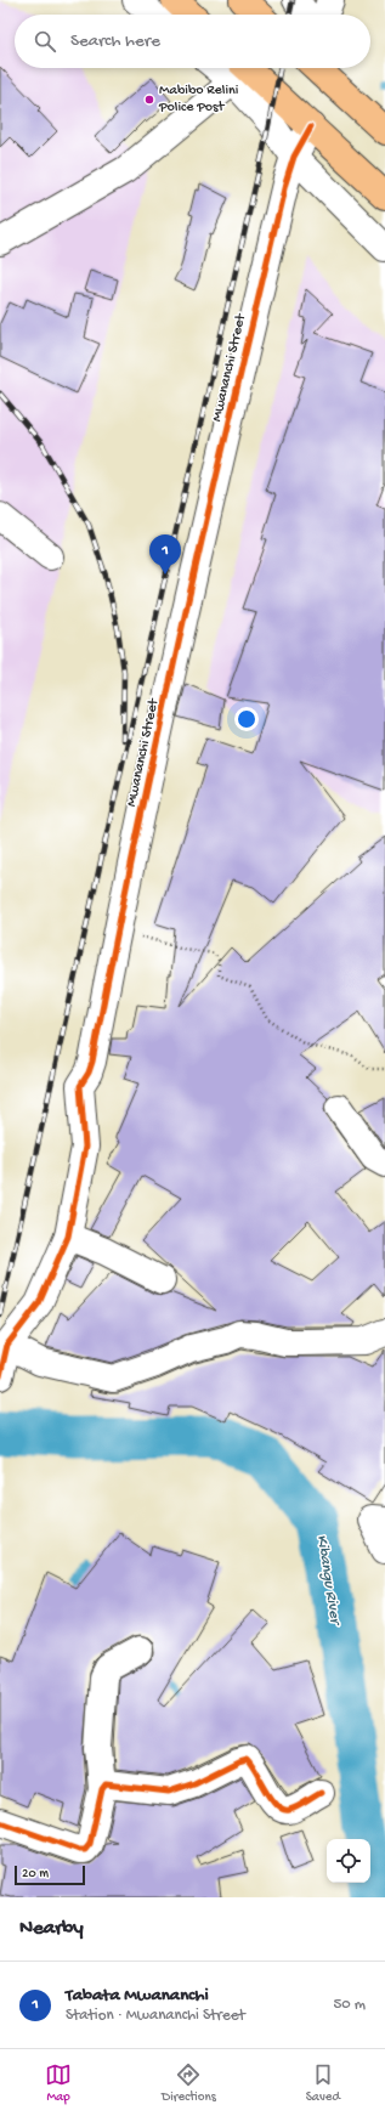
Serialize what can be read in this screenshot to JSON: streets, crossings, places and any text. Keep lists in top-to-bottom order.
{
  "streets": {
    "street": ["Mwananchi Street"]
  },
  "water": ["Kibangu River"],
  "places": ["Mabibo Relini Police Post"],
  "scale_bar": "20 m",
  "page": {
    "search": "Search here",
    "pins": "1",
    "scale": "20 m",
    "heading": "Nearby",
    "list": [
      {
        "mark": "1",
        "name": "Tabata Mwananchi",
        "note": "Station · Mwananchi Street",
        "value": "50 m"
      }
    ],
    "nav": ["Map", "Directions", "Saved"]
  }
}
